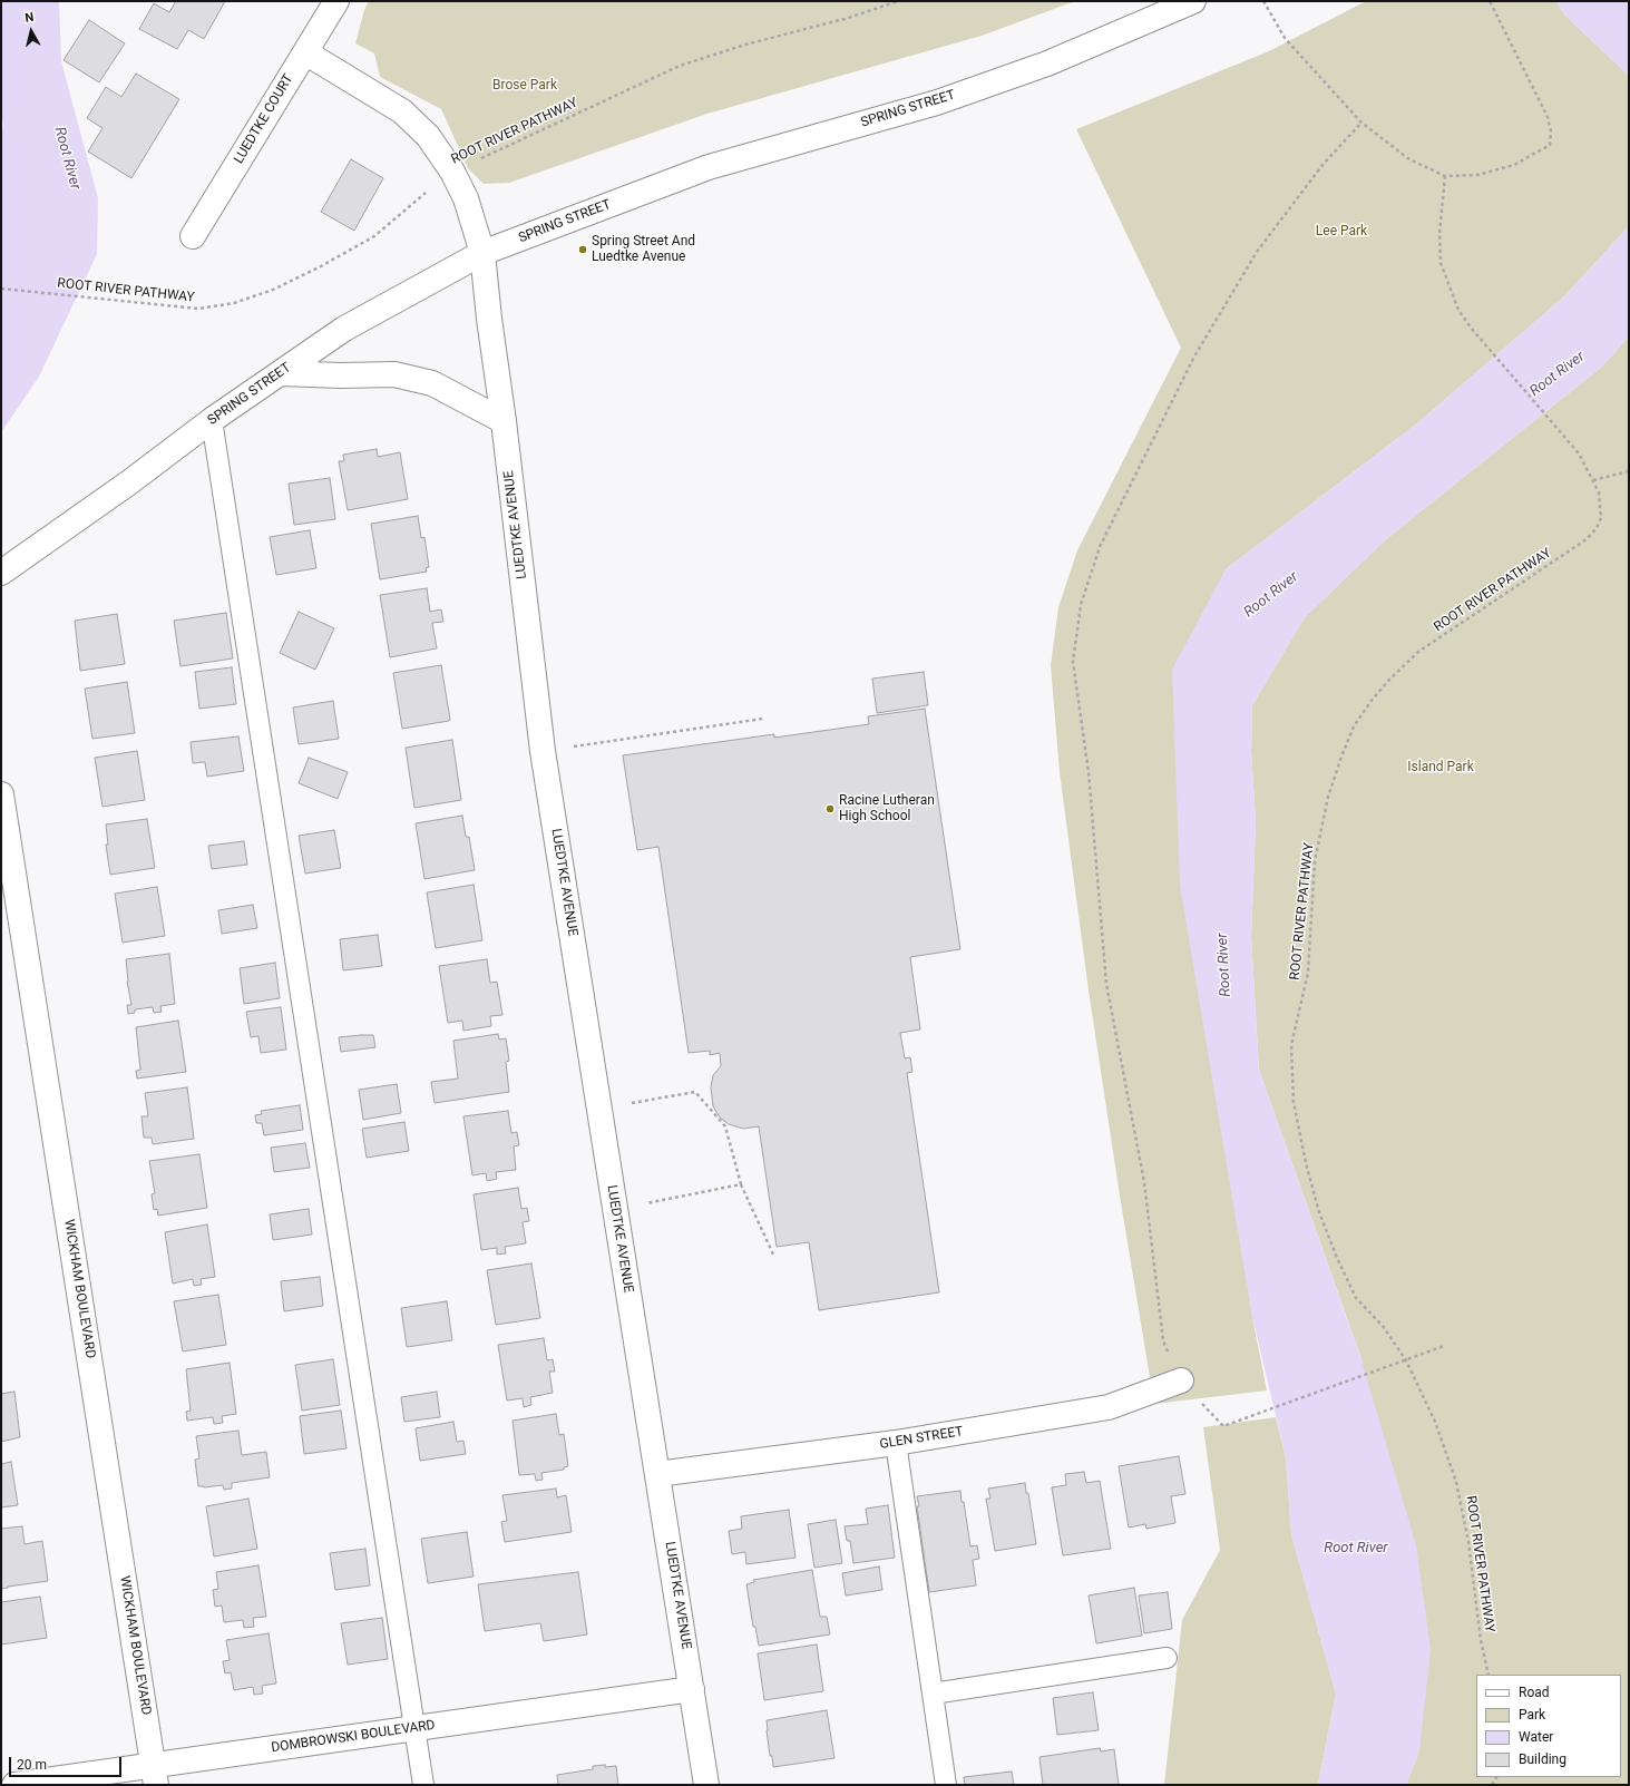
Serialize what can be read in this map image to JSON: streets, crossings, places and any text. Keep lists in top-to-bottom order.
{
  "streets": {
    "street": [
      "SPRING STREET",
      "LUEDTKE COURT",
      "LUEDTKE AVENUE",
      "WICKHAM BOULEVARD",
      "GLEN STREET",
      "DOMBROWSKI BOULEVARD"
    ],
    "path": ["ROOT RIVER PATHWAY"]
  },
  "crossings": [
    ["SPRING STREET", "LUEDTKE AVENUE"],
    ["LUEDTKE COURT", "LUEDTKE AVENUE"],
    ["ROOT RIVER PATHWAY", "LUEDTKE AVENUE"],
    ["LUEDTKE AVENUE", "GLEN STREET"],
    ["LUEDTKE AVENUE", "DOMBROWSKI BOULEVARD"],
    ["WICKHAM BOULEVARD", "DOMBROWSKI BOULEVARD"]
  ],
  "water": ["Root River"],
  "parks": ["Brose Park", "Lee Park", "Island Park"],
  "places": ["Spring Street And Luedtke Avenue", "Racine Lutheran High School"],
  "legend": [
    "Road",
    "Park",
    "Water",
    "Building"
  ],
  "scale_bar": "20 m",
  "north": "top"
}
